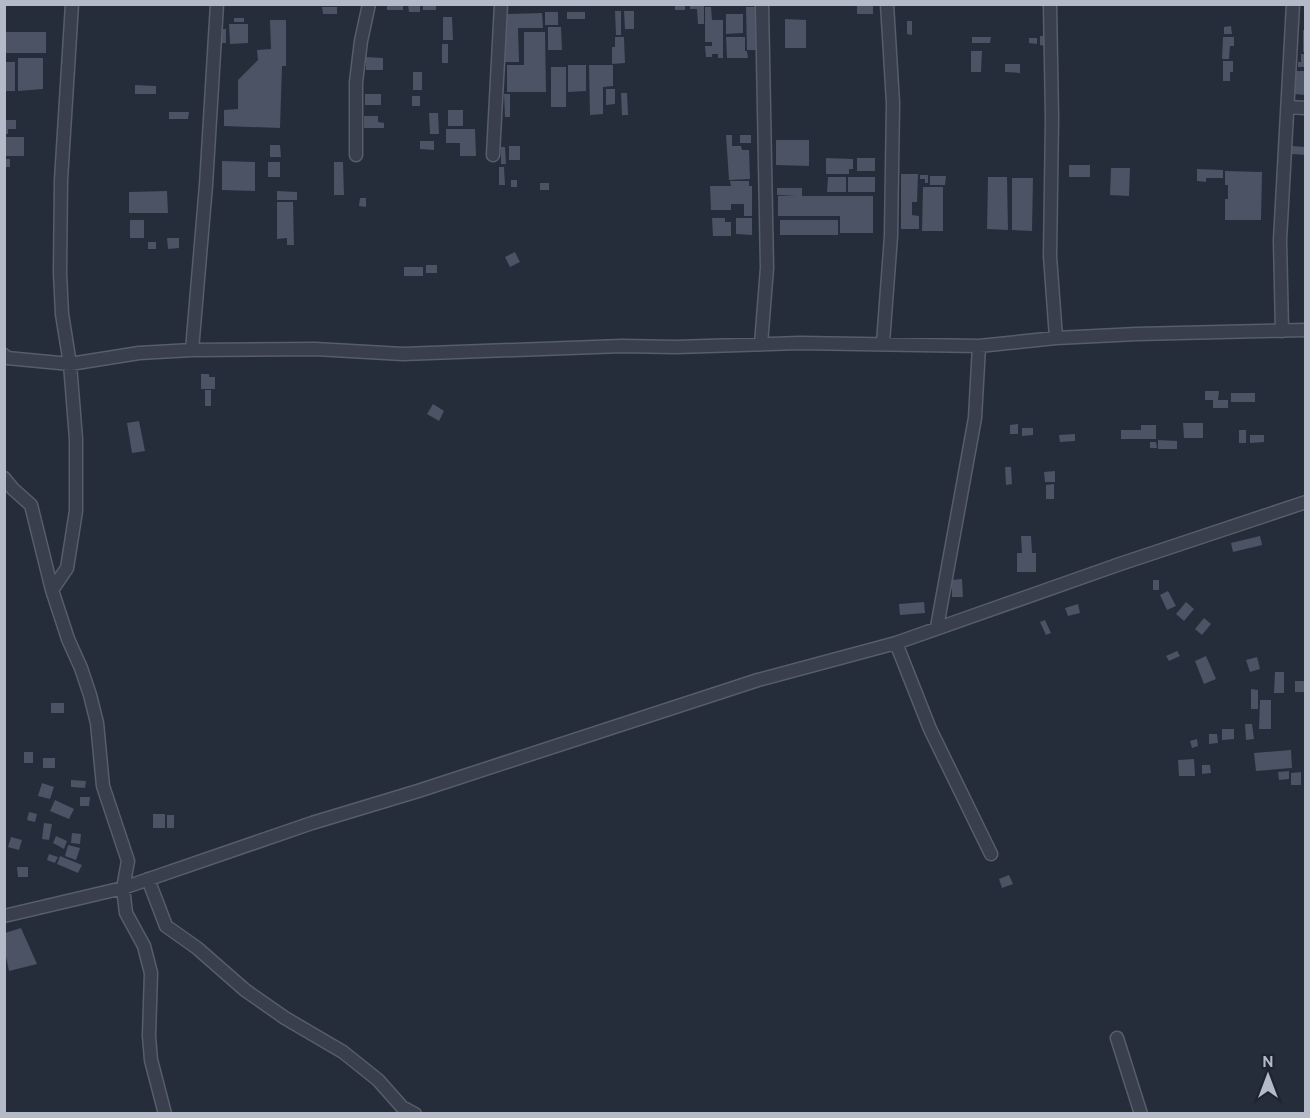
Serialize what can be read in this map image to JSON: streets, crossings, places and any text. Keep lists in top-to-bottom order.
{
  "north": "top"
}
